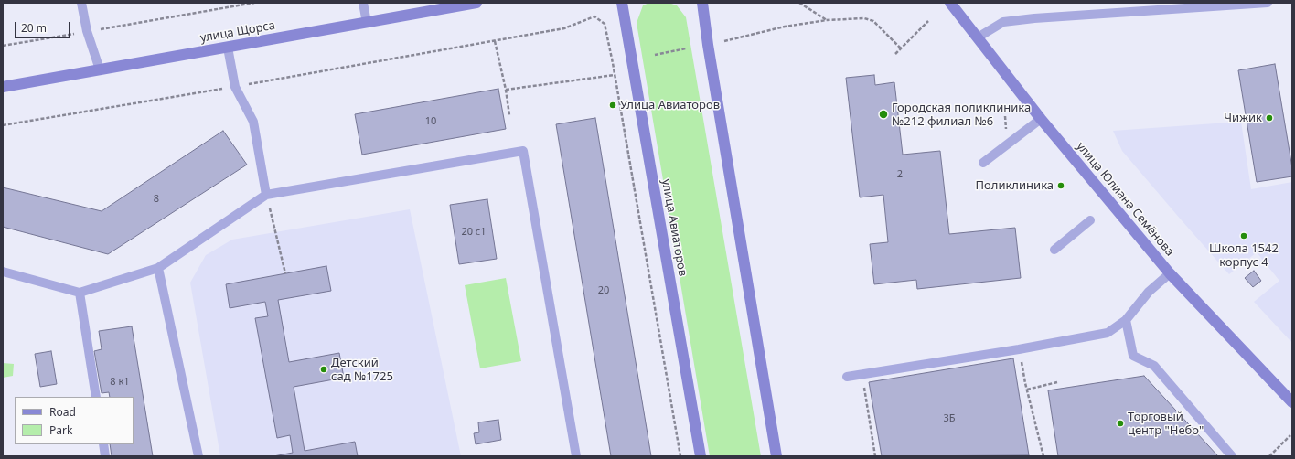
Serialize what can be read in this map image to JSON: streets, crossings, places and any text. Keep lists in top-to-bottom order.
{
  "streets": {
    "street": ["улица Щорса", "улица Юлиана Семёнова", "улица Авиаторов"]
  },
  "places": [
    "Улица Авиаторов",
    "Городская поликлиника №212 филиал №6",
    "Чижик",
    "Поликлиника",
    "Школа 1542 корпус 4",
    "Детский сад №1725",
    "Торговый центр \"Небо\""
  ],
  "house_numbers": [
    "10",
    "2",
    "8",
    "20 с1",
    "20",
    "8 к1",
    "3Б"
  ],
  "legend": ["Road", "Park"],
  "scale_bar": "20 m"
}
